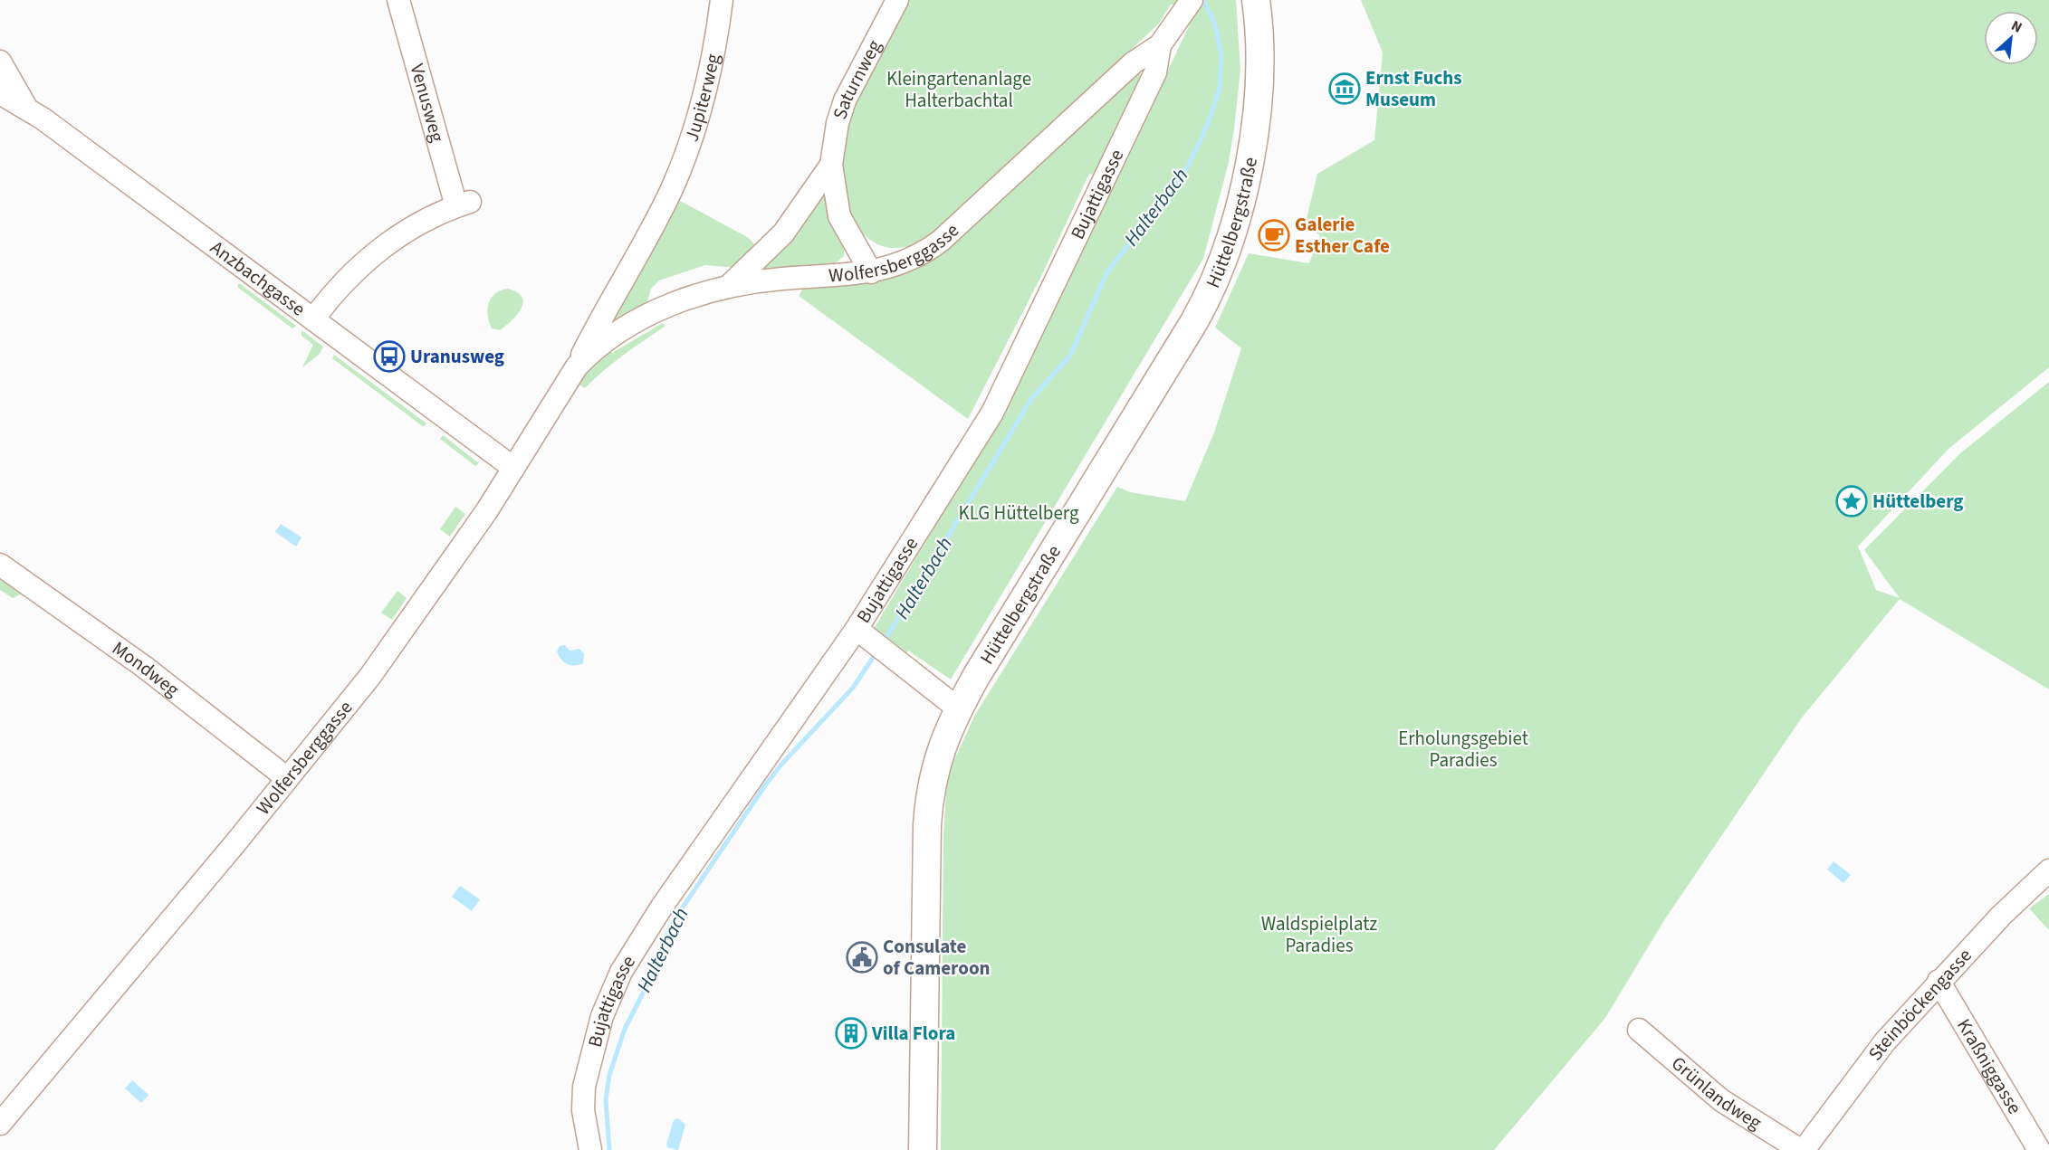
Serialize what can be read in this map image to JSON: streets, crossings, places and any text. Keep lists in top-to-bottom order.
{
  "streets": {
    "main road": ["Hüttelbergstraße"],
    "street": [
      "Saturnweg",
      "Jupiterweg",
      "Venusweg",
      "Bujattigasse",
      "Wolfersberggasse",
      "Anzbachgasse",
      "Mondweg",
      "Steinböckengasse",
      "Kraßniggasse",
      "Grünlandweg"
    ]
  },
  "crossings": [
    ["Saturnweg", "Wolfersberggasse"],
    ["Jupiterweg", "Wolfersberggasse"],
    ["Venusweg", "Anzbachgasse"],
    ["Bujattigasse", "Wolfersberggasse"],
    ["Wolfersberggasse", "Anzbachgasse"],
    ["Wolfersberggasse", "Mondweg"],
    ["Steinböckengasse", "Kraßniggasse"],
    ["Steinböckengasse", "Grünlandweg"]
  ],
  "water": ["Halterbach"],
  "parks": [
    "Kleingartenanlage Halterbachtal",
    "KLG Hüttelberg",
    "Erholungsgebiet Paradies",
    "Waldspielplatz Paradies"
  ],
  "places": {
    "museum": ["Ernst Fuchs Museum"],
    "cafe": ["Galerie Esther Cafe"],
    "bus stop": ["Uranusweg"],
    "place": ["Hüttelberg"],
    "public building": ["Consulate of Cameroon"],
    "building": ["Villa Flora"]
  },
  "north": "top right"
}
